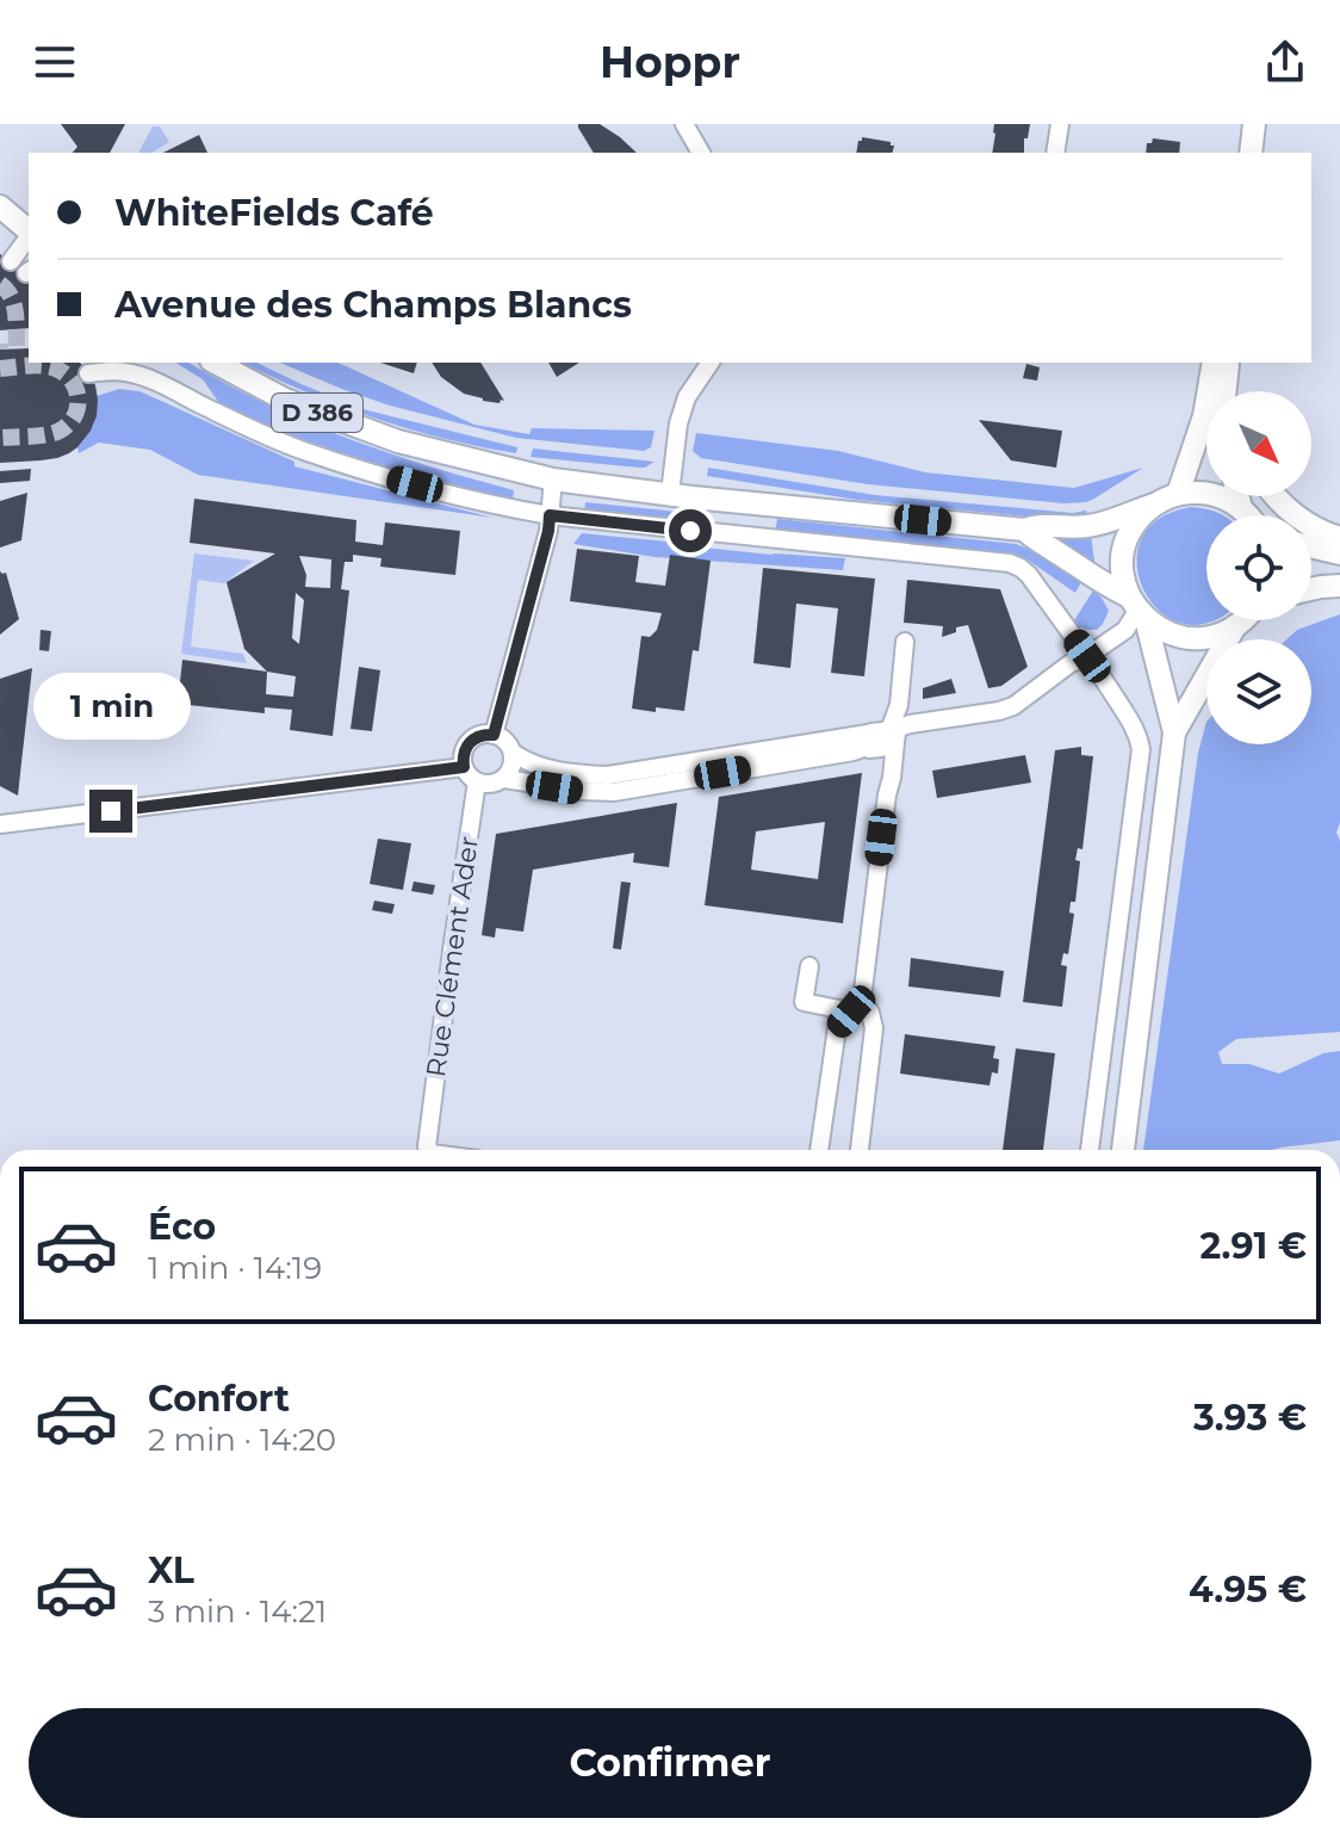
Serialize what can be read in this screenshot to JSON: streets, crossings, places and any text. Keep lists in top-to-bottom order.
{
  "streets": {
    "main road": ["D 386"],
    "street": ["Rue Clément Ader"]
  },
  "north": "bottom right",
  "page": {
    "header": "Hoppr",
    "banner": ["WhiteFields Café", "Avenue des Champs Blancs"],
    "bubble": "1 min",
    "list": [
      {
        "name": "Éco",
        "note": "1 min · 14:19",
        "value": "2.91 €"
      },
      {
        "name": "Confort",
        "note": "2 min · 14:20",
        "value": "3.93 €"
      },
      {
        "name": "XL",
        "note": "3 min · 14:21",
        "value": "4.95 €"
      }
    ],
    "buttons": "Confirmer"
  }
}
